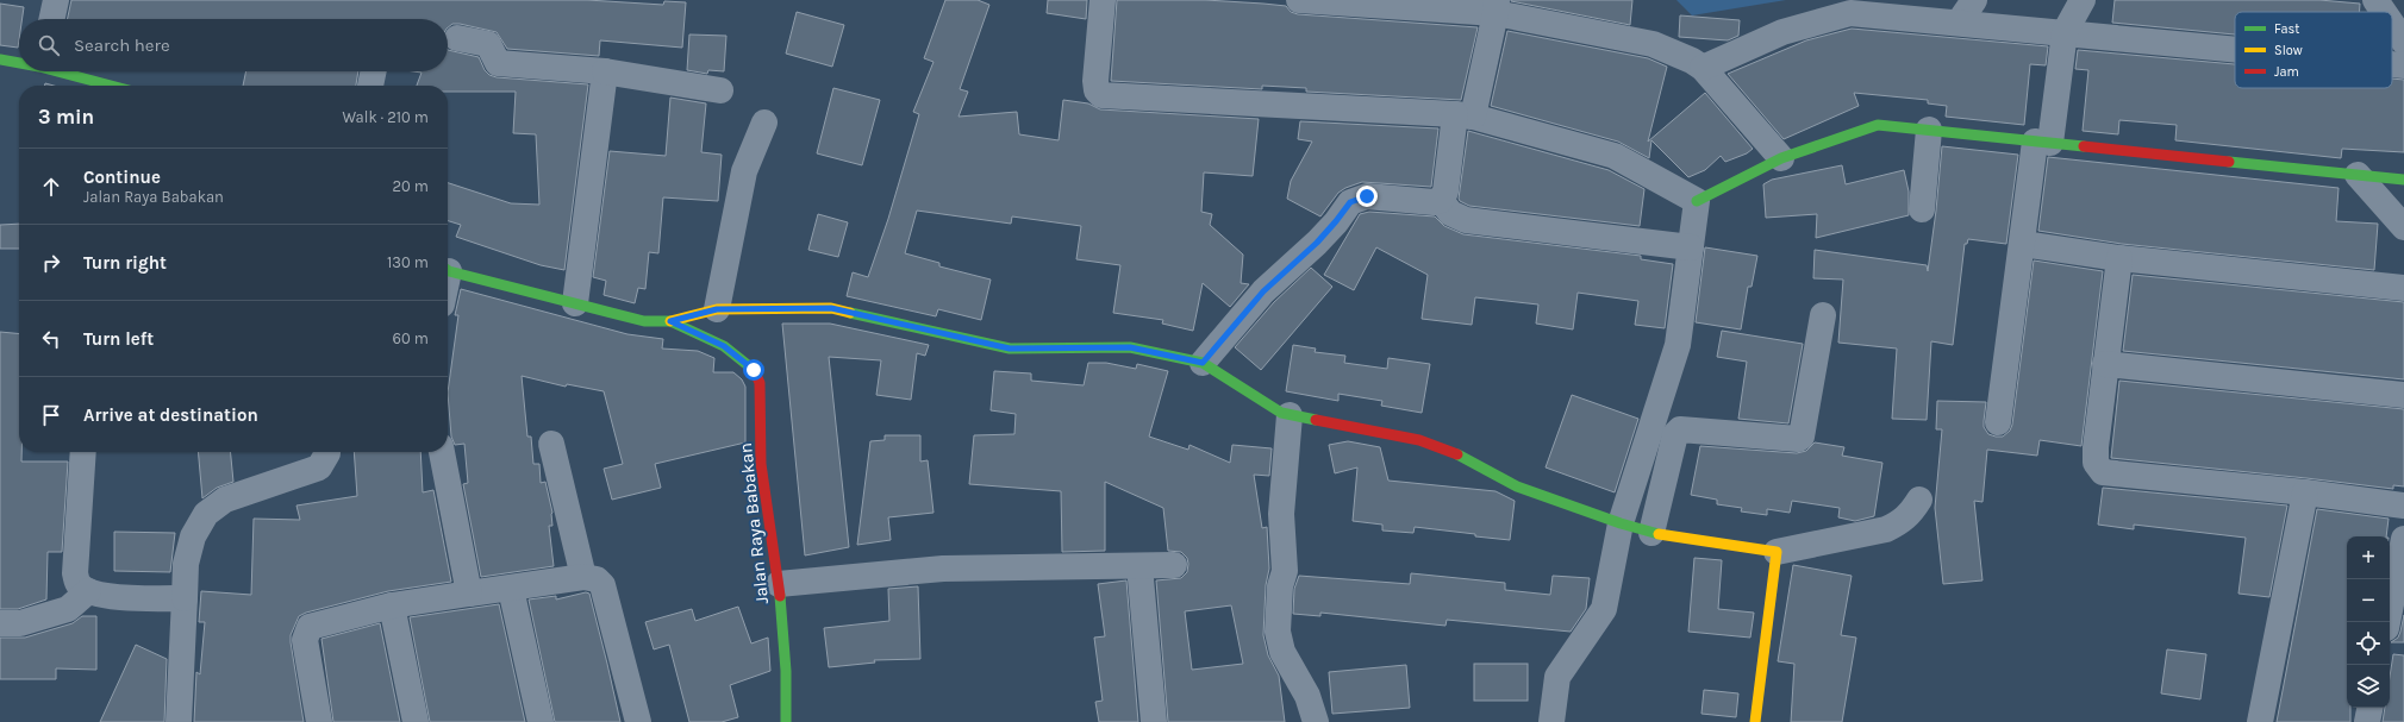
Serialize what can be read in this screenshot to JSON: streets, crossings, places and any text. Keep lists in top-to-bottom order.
{
  "streets": {
    "street": ["Jalan Raya Babakan"]
  },
  "legend": ["Fast", "Slow", "Jam"],
  "page": {
    "search": "Search here",
    "heading": ["3 min", "Walk · 210 m"],
    "list": [
      ["Continue", "Jalan Raya Babakan", "20 m"],
      ["Turn right", "130 m"],
      ["Turn left", "60 m"],
      "Arrive at destination"
    ],
    "map_buttons": ["+", "−"]
  }
}
